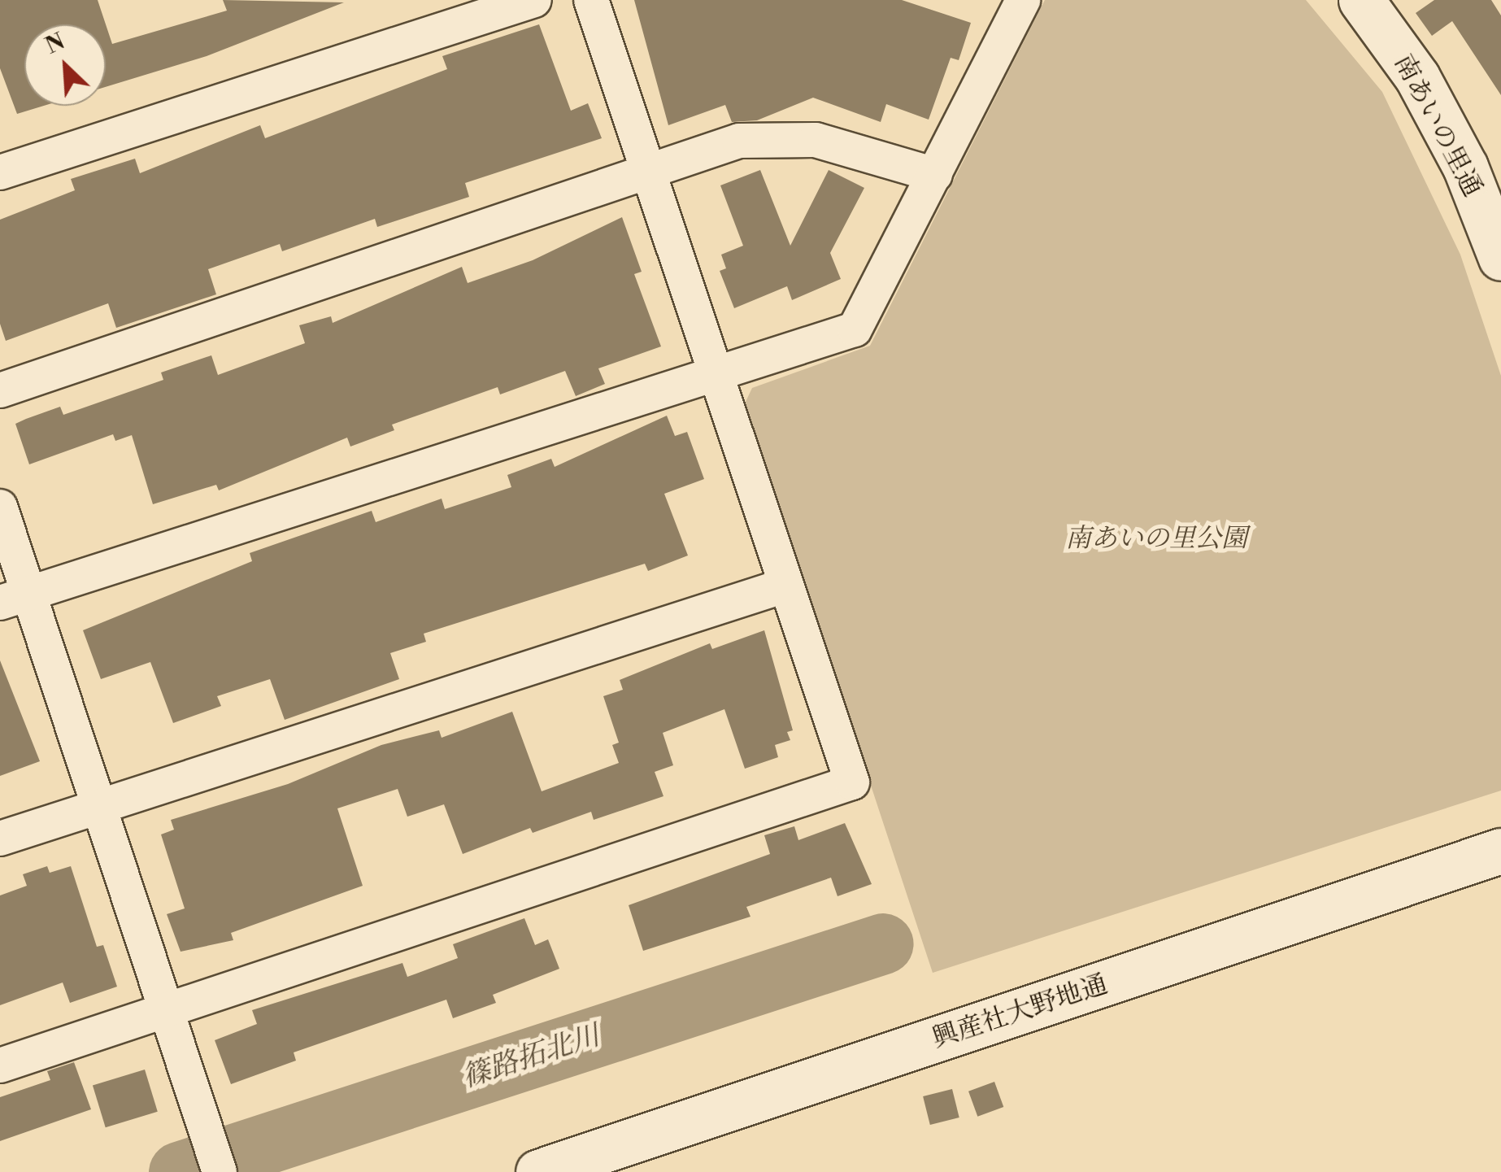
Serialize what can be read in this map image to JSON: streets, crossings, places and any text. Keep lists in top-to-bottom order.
{
  "streets": {
    "street": ["南あいの里通", "興産社大野地通"]
  },
  "water": ["篠路拓北川"],
  "parks": ["南あいの里公園"],
  "north": "top left"
}
